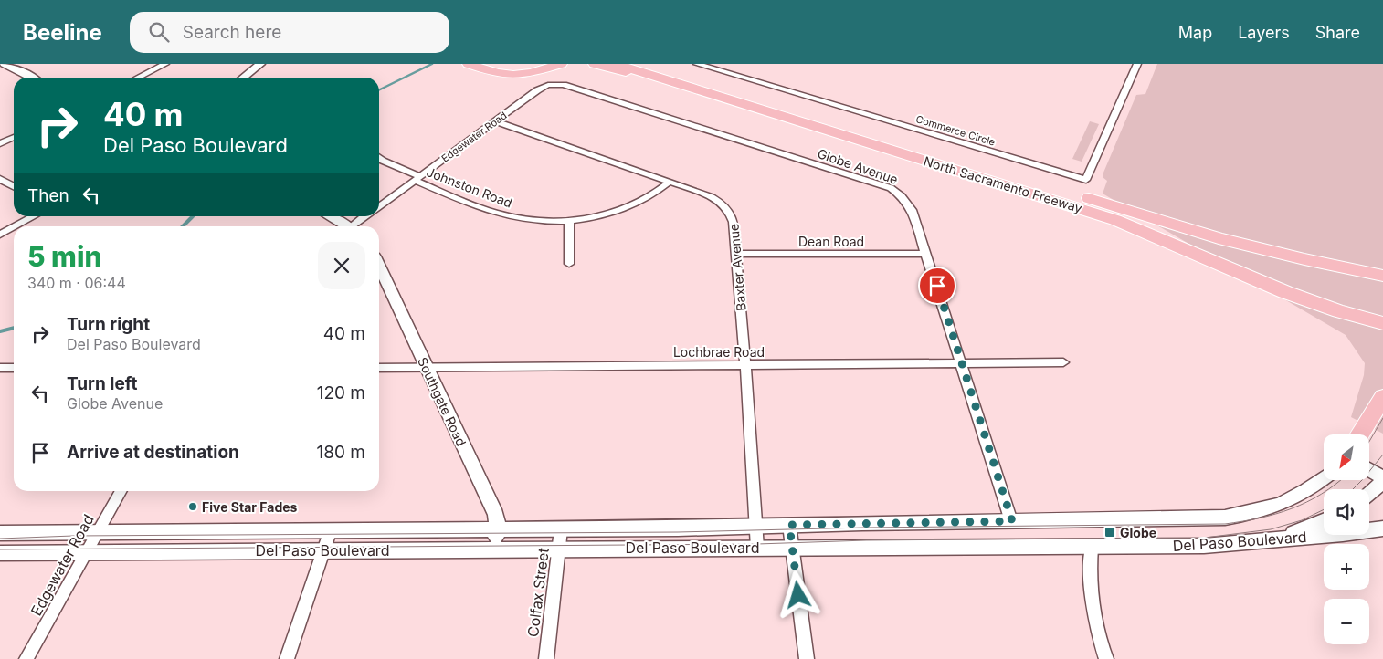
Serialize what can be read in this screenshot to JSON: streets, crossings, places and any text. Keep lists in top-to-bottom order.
{
  "streets": {
    "highway": ["North Sacramento Freeway"],
    "main road": ["Southgate Road", "Del Paso Boulevard"],
    "street": [
      "Commerce Circle",
      "Edgewater Road",
      "Globe Avenue",
      "Johnston Road",
      "Dean Road",
      "Baxter Avenue",
      "Lochbrae Road",
      "Colfax Street"
    ]
  },
  "crossings": [
    ["Edgewater Road", "Globe Avenue"],
    ["Edgewater Road", "Johnston Road"],
    ["Edgewater Road", "Baxter Avenue"],
    ["Edgewater Road", "Del Paso Boulevard"],
    ["Globe Avenue", "Dean Road"],
    ["Globe Avenue", "Lochbrae Road"],
    ["Globe Avenue", "Del Paso Boulevard"],
    ["Johnston Road", "Baxter Avenue"],
    ["Dean Road", "Baxter Avenue"],
    ["Baxter Avenue", "Lochbrae Road"],
    ["Baxter Avenue", "Del Paso Boulevard"],
    ["Lochbrae Road", "Southgate Road"],
    ["Southgate Road", "Del Paso Boulevard"],
    ["Del Paso Boulevard", "Colfax Street"]
  ],
  "places": {
    "other": ["Five Star Fades"],
    "transit": ["Globe"]
  },
  "north": "bottom left",
  "page": {
    "header": "Beeline",
    "search": "Search here",
    "nav": ["Map", "Layers", "Share"],
    "turn": ["40 m", "Del Paso Boulevard"],
    "then": "Then",
    "heading": ["5 min", "340 m · 06:44"],
    "list": [
      {
        "name": "Turn right",
        "note": "Del Paso Boulevard",
        "value": "40 m"
      },
      {
        "name": "Turn left",
        "note": "Globe Avenue",
        "value": "120 m"
      },
      {
        "name": "Arrive at destination",
        "value": "180 m"
      }
    ],
    "map_buttons": ["+", "−"]
  }
}
